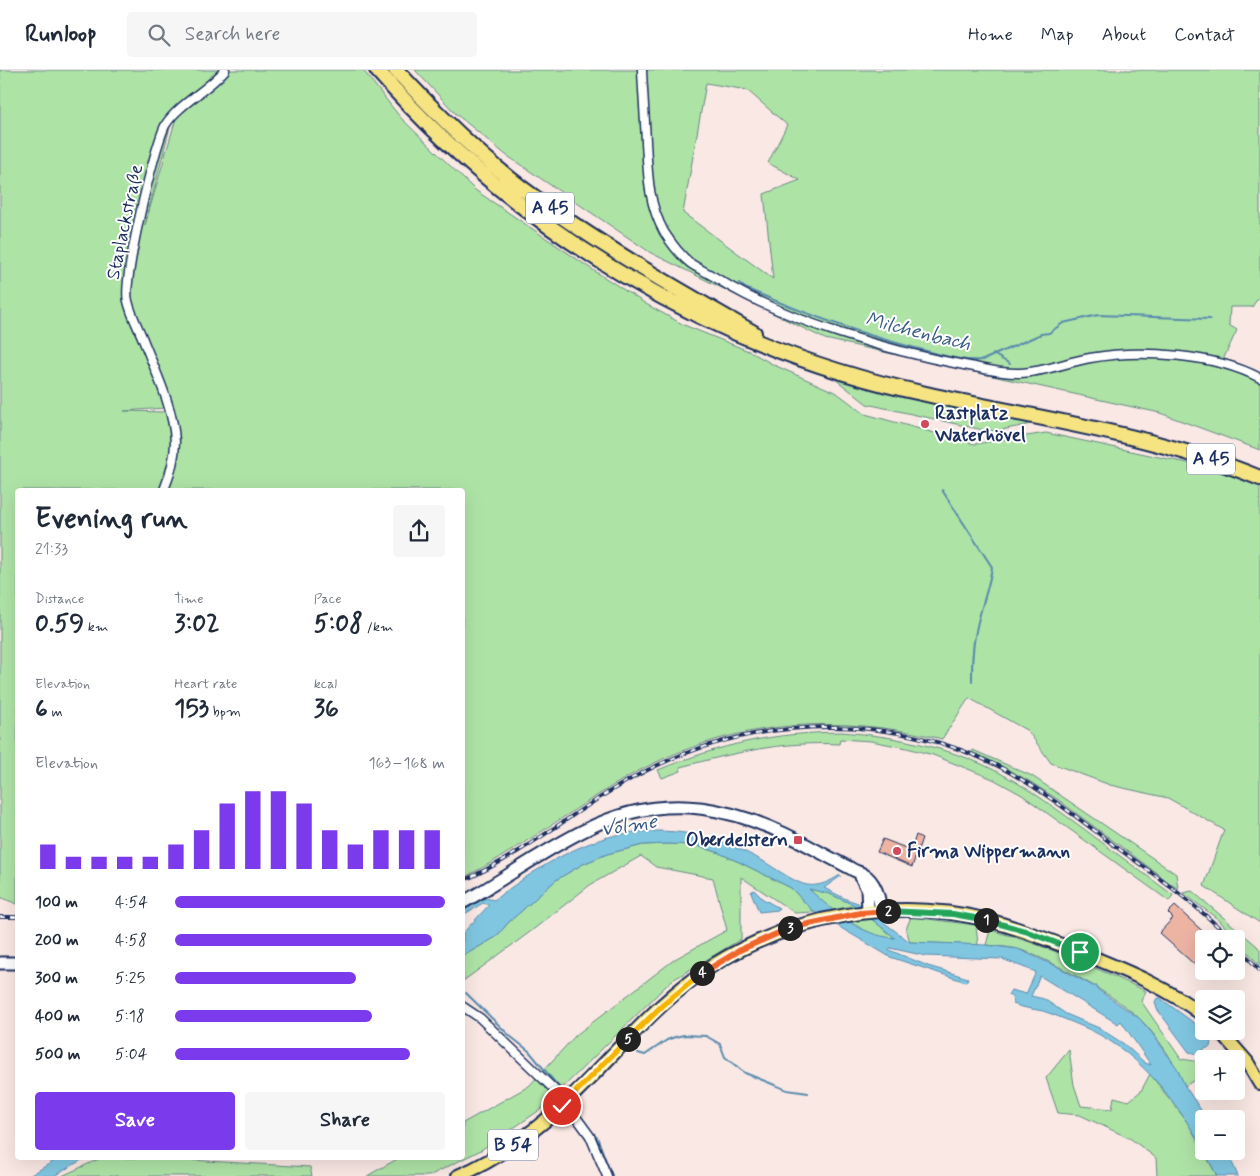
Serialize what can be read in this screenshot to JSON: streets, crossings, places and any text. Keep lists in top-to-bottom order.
{
  "streets": {
    "highway": ["A 45"],
    "main road": ["B 54"],
    "street": ["Staplackstraße"]
  },
  "water": ["Milchenbach", "Volme"],
  "places": {
    "other": ["Rastplatz Waterhövel", "Firma Wippermann"],
    "transit": ["Oberdelstern"]
  },
  "page": {
    "header": "Runloop",
    "search": "Search here",
    "nav": [
      "Home",
      "Map",
      "About",
      "Contact"
    ],
    "heading": ["Evening run", "21:33"],
    "stats": [
      ["Distance", "0.59 km"],
      ["Time", "3:02"],
      ["Pace", "5:08 /km"],
      ["Elevation", "6 m"],
      ["Heart rate", "153 bpm"],
      ["kcal", "36"]
    ],
    "chart": ["Elevation", "163–168 m"],
    "list": [
      {
        "name": "100 m",
        "note": "4:54"
      },
      {
        "name": "200 m",
        "note": "4:58"
      },
      {
        "name": "300 m",
        "note": "5:25"
      },
      {
        "name": "400 m",
        "note": "5:18"
      },
      {
        "name": "500 m",
        "note": "5:04"
      }
    ],
    "pins": [
      "2",
      "1",
      "3",
      "4",
      "5"
    ],
    "map_buttons": ["+", "−"],
    "buttons": ["Save", "Share"]
  }
}
